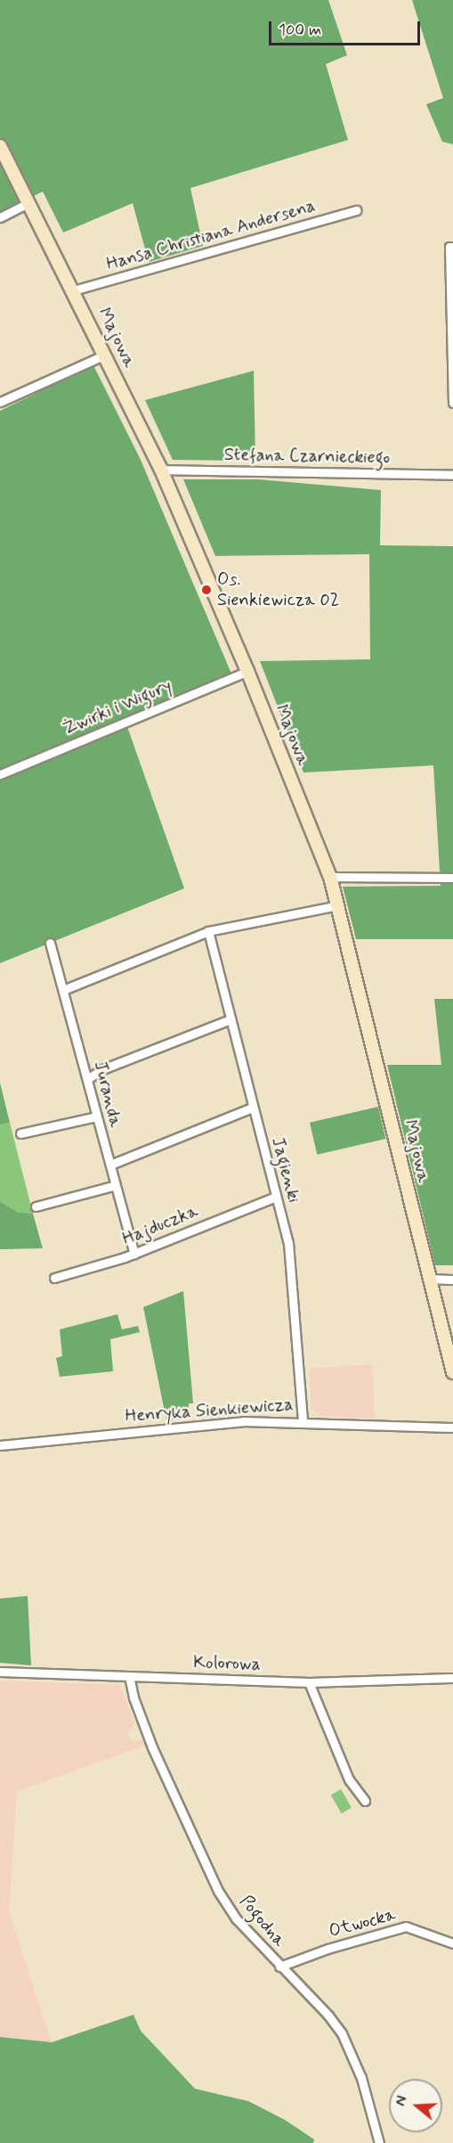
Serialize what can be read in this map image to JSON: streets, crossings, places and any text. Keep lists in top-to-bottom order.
{
  "streets": {
    "street": [
      "Hansa Christiana Andersena",
      "Majowa",
      "Stefana Czarnieckiego",
      "Żwirki i Wigury",
      "Juranda",
      "Jagienki",
      "Hajduczka",
      "Henryka Sienkiewicza",
      "Kolorowa",
      "Pogodna",
      "Otwocka"
    ]
  },
  "crossings": [
    ["Hansa Christiana Andersena", "Majowa"],
    ["Majowa", "Stefana Czarnieckiego"],
    ["Majowa", "Żwirki i Wigury"],
    ["Juranda", "Hajduczka"],
    ["Jagienki", "Hajduczka"],
    ["Jagienki", "Henryka Sienkiewicza"],
    ["Kolorowa", "Pogodna"],
    ["Pogodna", "Otwocka"]
  ],
  "places": ["Os. Sienkiewicza 02"],
  "scale_bar": "100 m",
  "north": "left"
}
